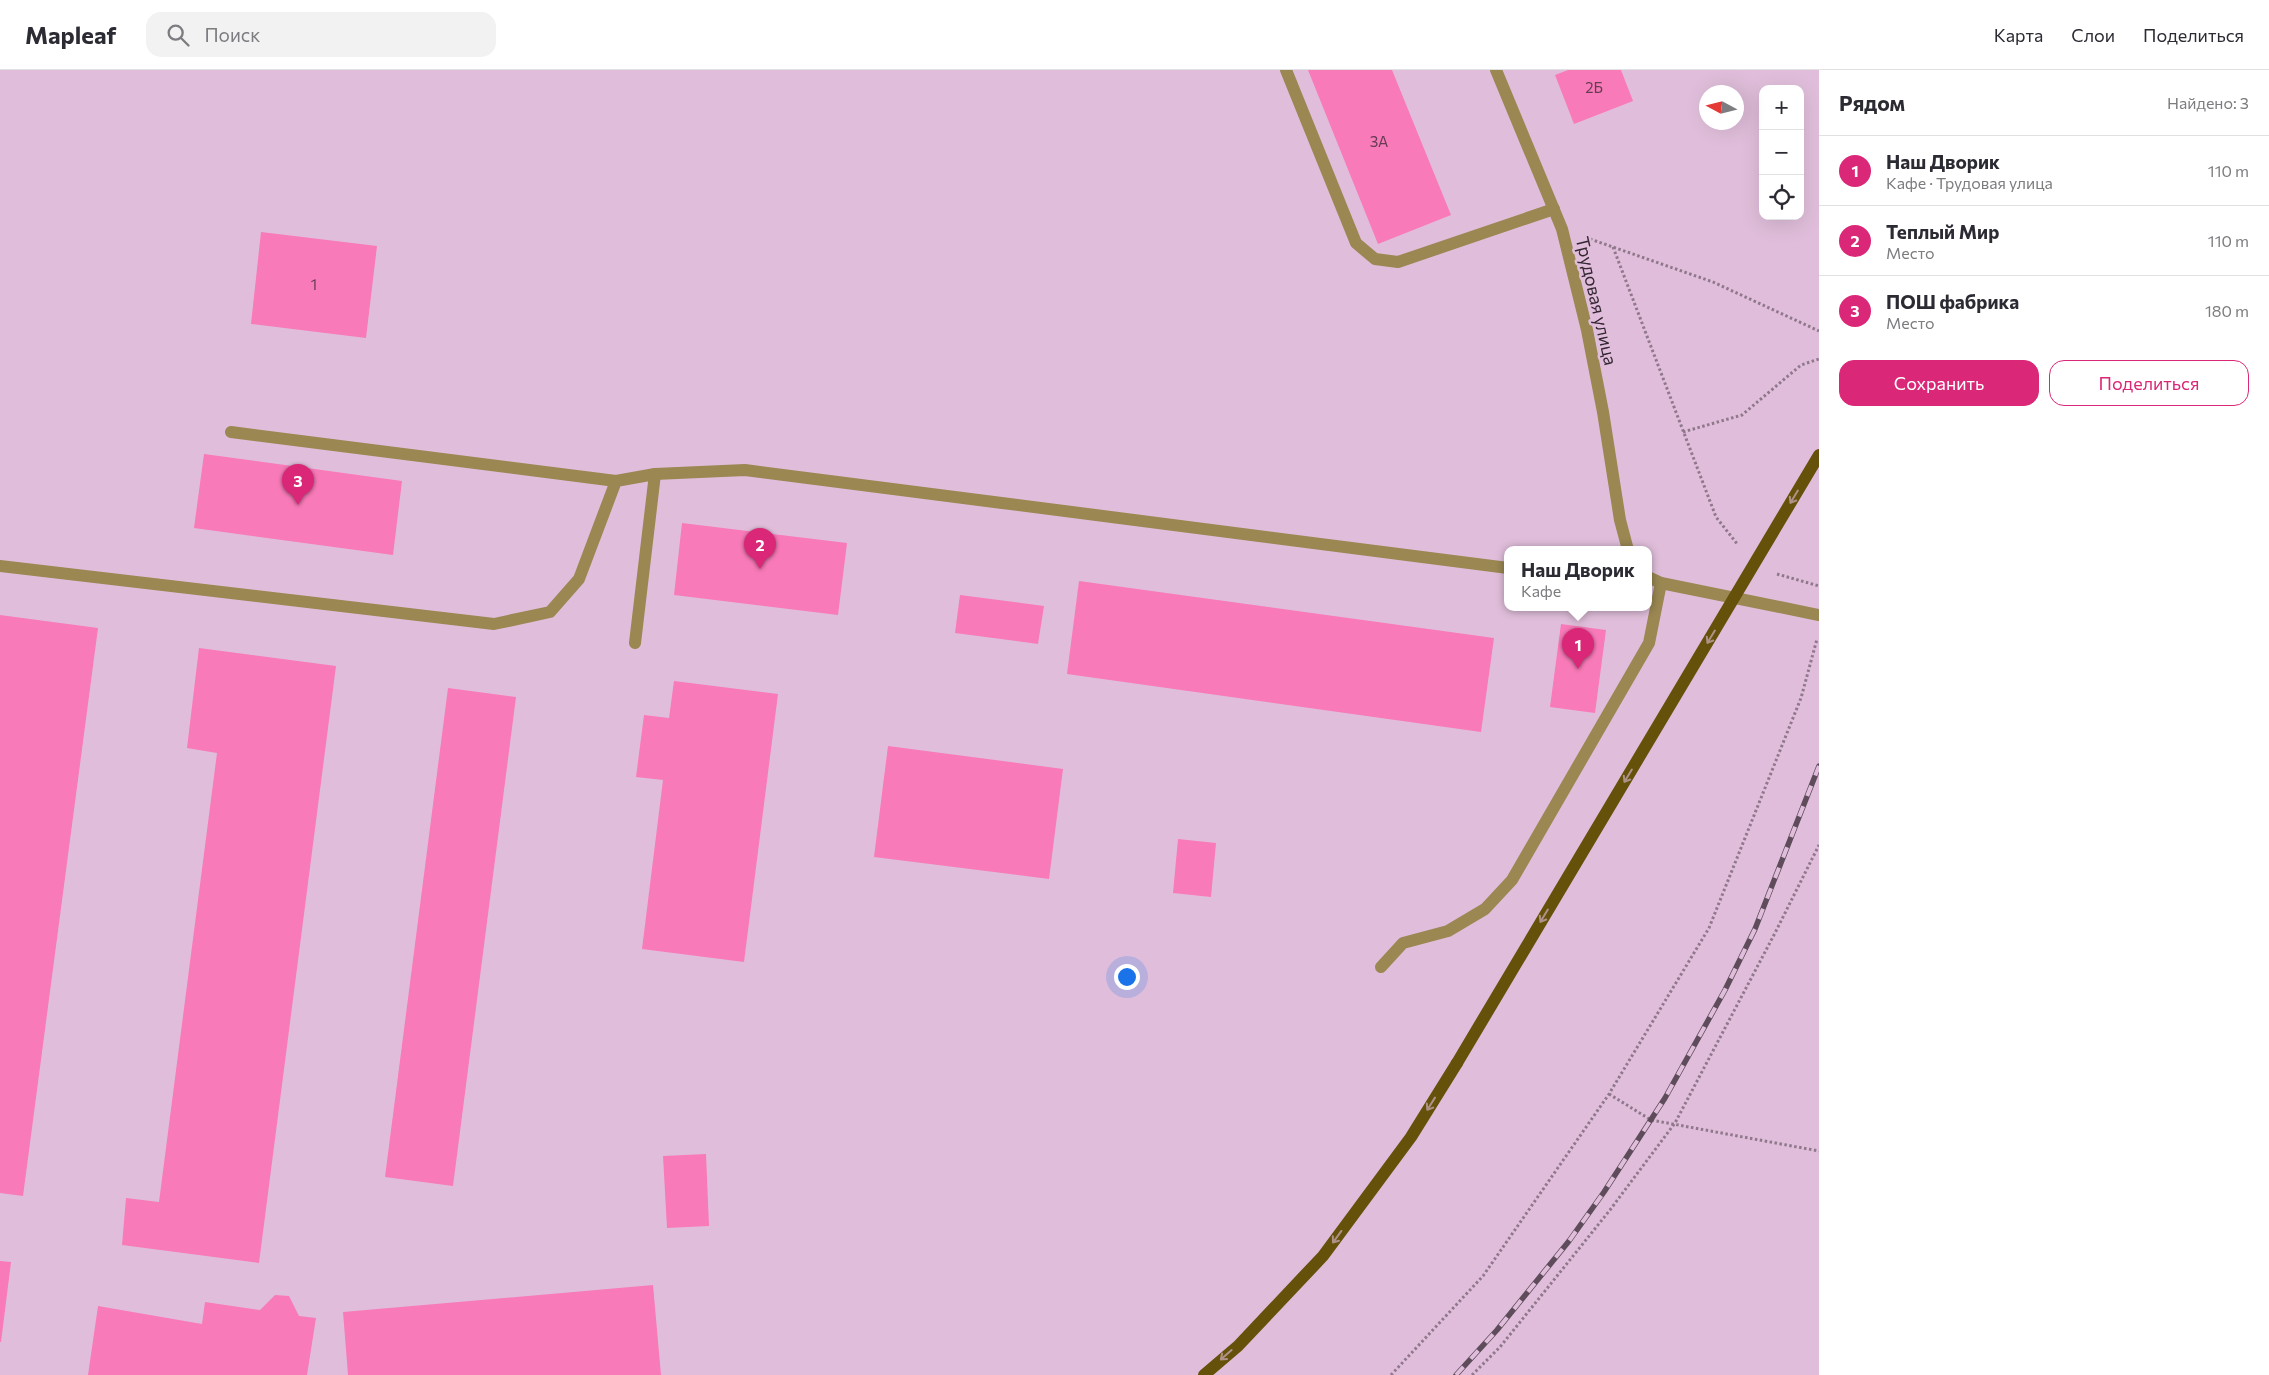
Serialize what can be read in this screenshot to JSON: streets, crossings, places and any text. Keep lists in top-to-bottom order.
{
  "streets": {
    "street": ["Трудовая улица"]
  },
  "house_numbers": ["2Б", "3А", "1"],
  "north": "left",
  "page": {
    "header": "Mapleaf",
    "search": "Поиск",
    "nav": ["Карта", "Слои", "Поделиться"],
    "heading": ["Рядом", "Найдено: 3"],
    "map_buttons": ["+", "−"],
    "list": [
      {
        "mark": "1",
        "name": "Наш Дворик",
        "note": "Кафе · Трудовая улица",
        "value": "110 m"
      },
      {
        "mark": "2",
        "name": "Теплый Мир",
        "note": "Место",
        "value": "110 m"
      },
      {
        "mark": "3",
        "name": "ПОШ фабрика",
        "note": "Место",
        "value": "180 m"
      }
    ],
    "buttons": ["Сохранить", "Поделиться"],
    "pins": ["3", "2", "1"],
    "popup": ["Наш Дворик", "Кафе"]
  }
}
